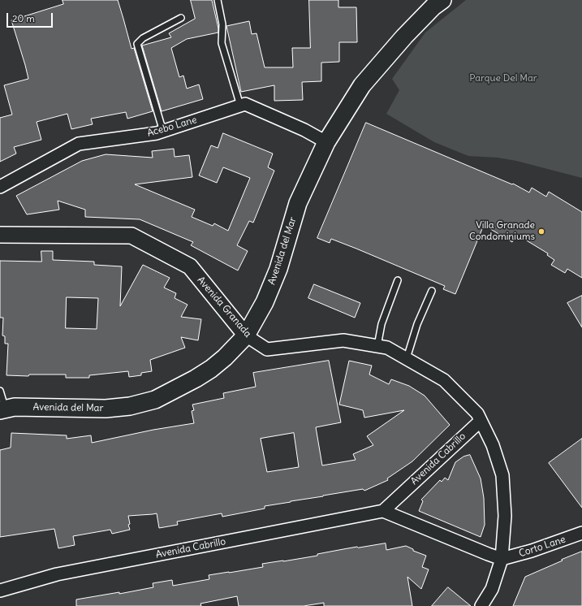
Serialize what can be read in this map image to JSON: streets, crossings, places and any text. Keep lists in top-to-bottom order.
{
  "streets": {
    "main road": ["Avenida del Mar"],
    "street": [
      "Acebo Lane",
      "Avenida Granada",
      "Avenida Cabrillo",
      "Corto Lane"
    ]
  },
  "crossings": [
    ["Acebo Lane", "Avenida del Mar"],
    ["Avenida del Mar", "Avenida Granada"],
    ["Avenida Granada", "Avenida Cabrillo"],
    ["Avenida Granada", "Corto Lane"]
  ],
  "parks": ["Parque Del Mar"],
  "places": ["Villa Granade Condominiums"],
  "scale_bar": "20 m"
}
